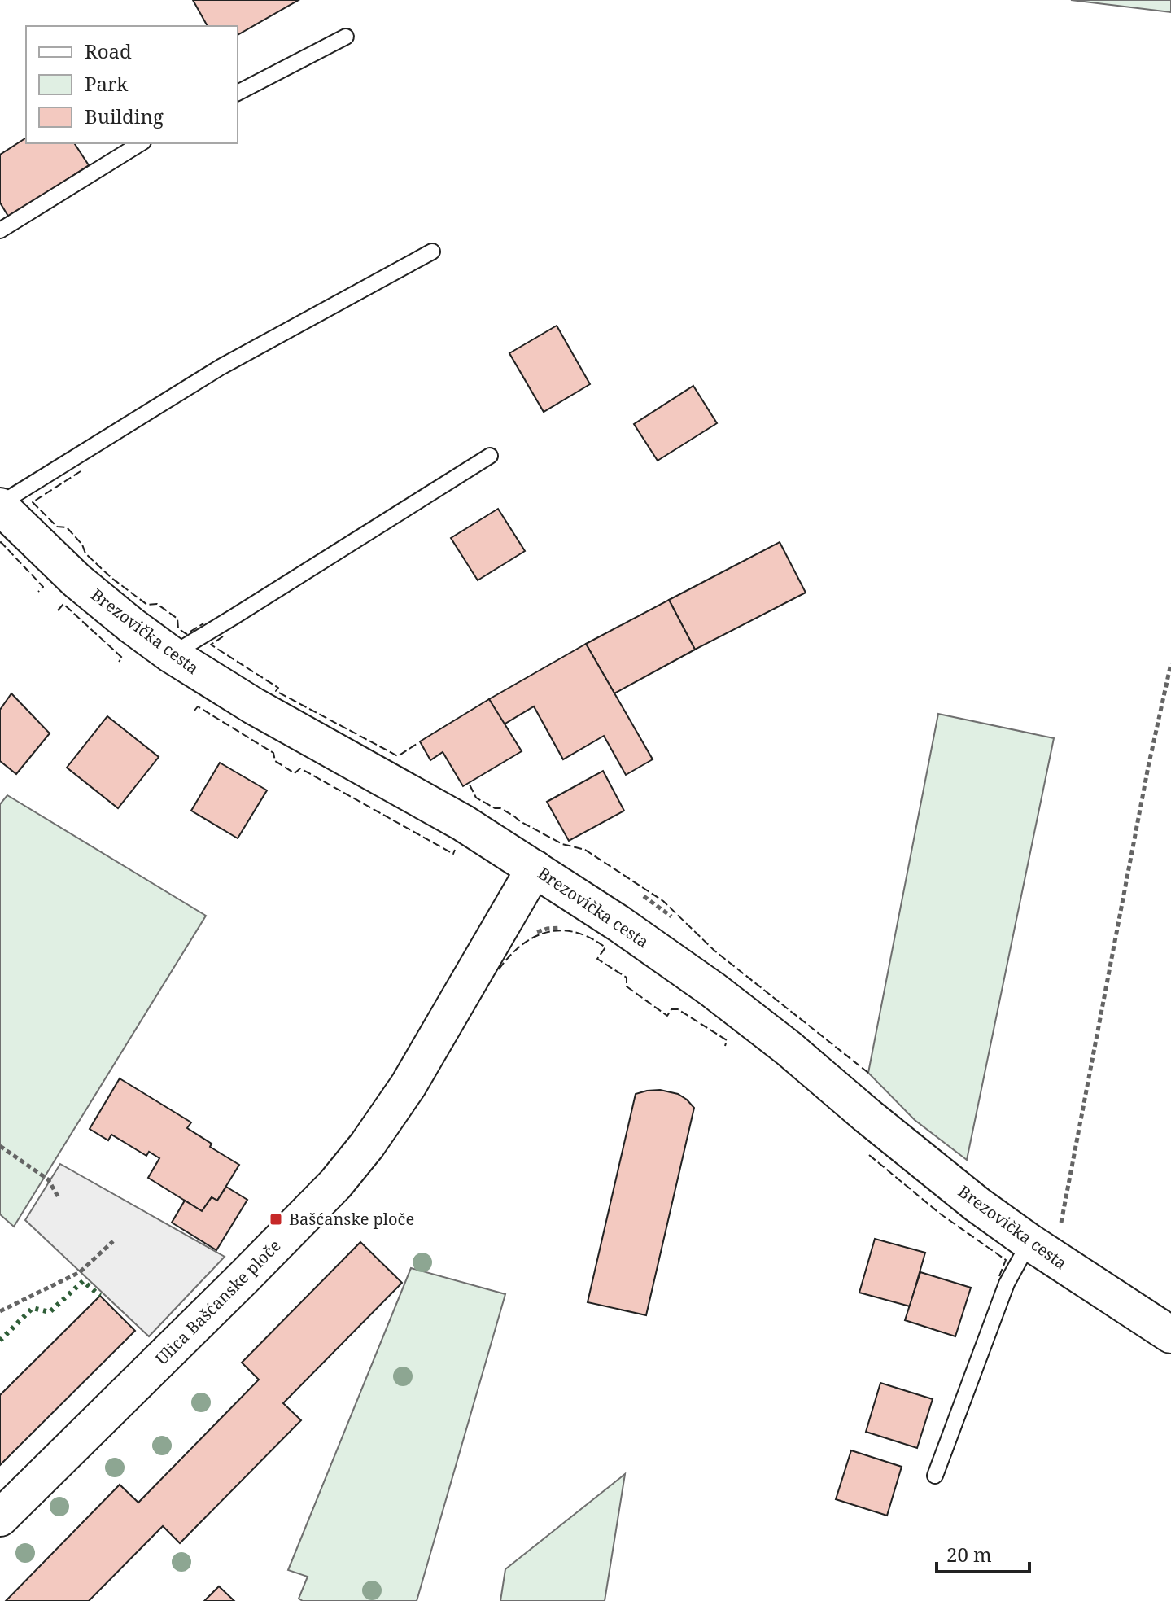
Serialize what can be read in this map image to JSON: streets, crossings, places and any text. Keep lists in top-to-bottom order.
{
  "streets": {
    "main road": ["Brezovička cesta", "Ulica Bašćanske ploče"]
  },
  "crossings": [
    ["Brezovička cesta", "Ulica Bašćanske ploče"]
  ],
  "places": {
    "transit": ["Bašćanske ploče"]
  },
  "legend": ["Road", "Park", "Building"],
  "scale_bar": "20 m"
}
